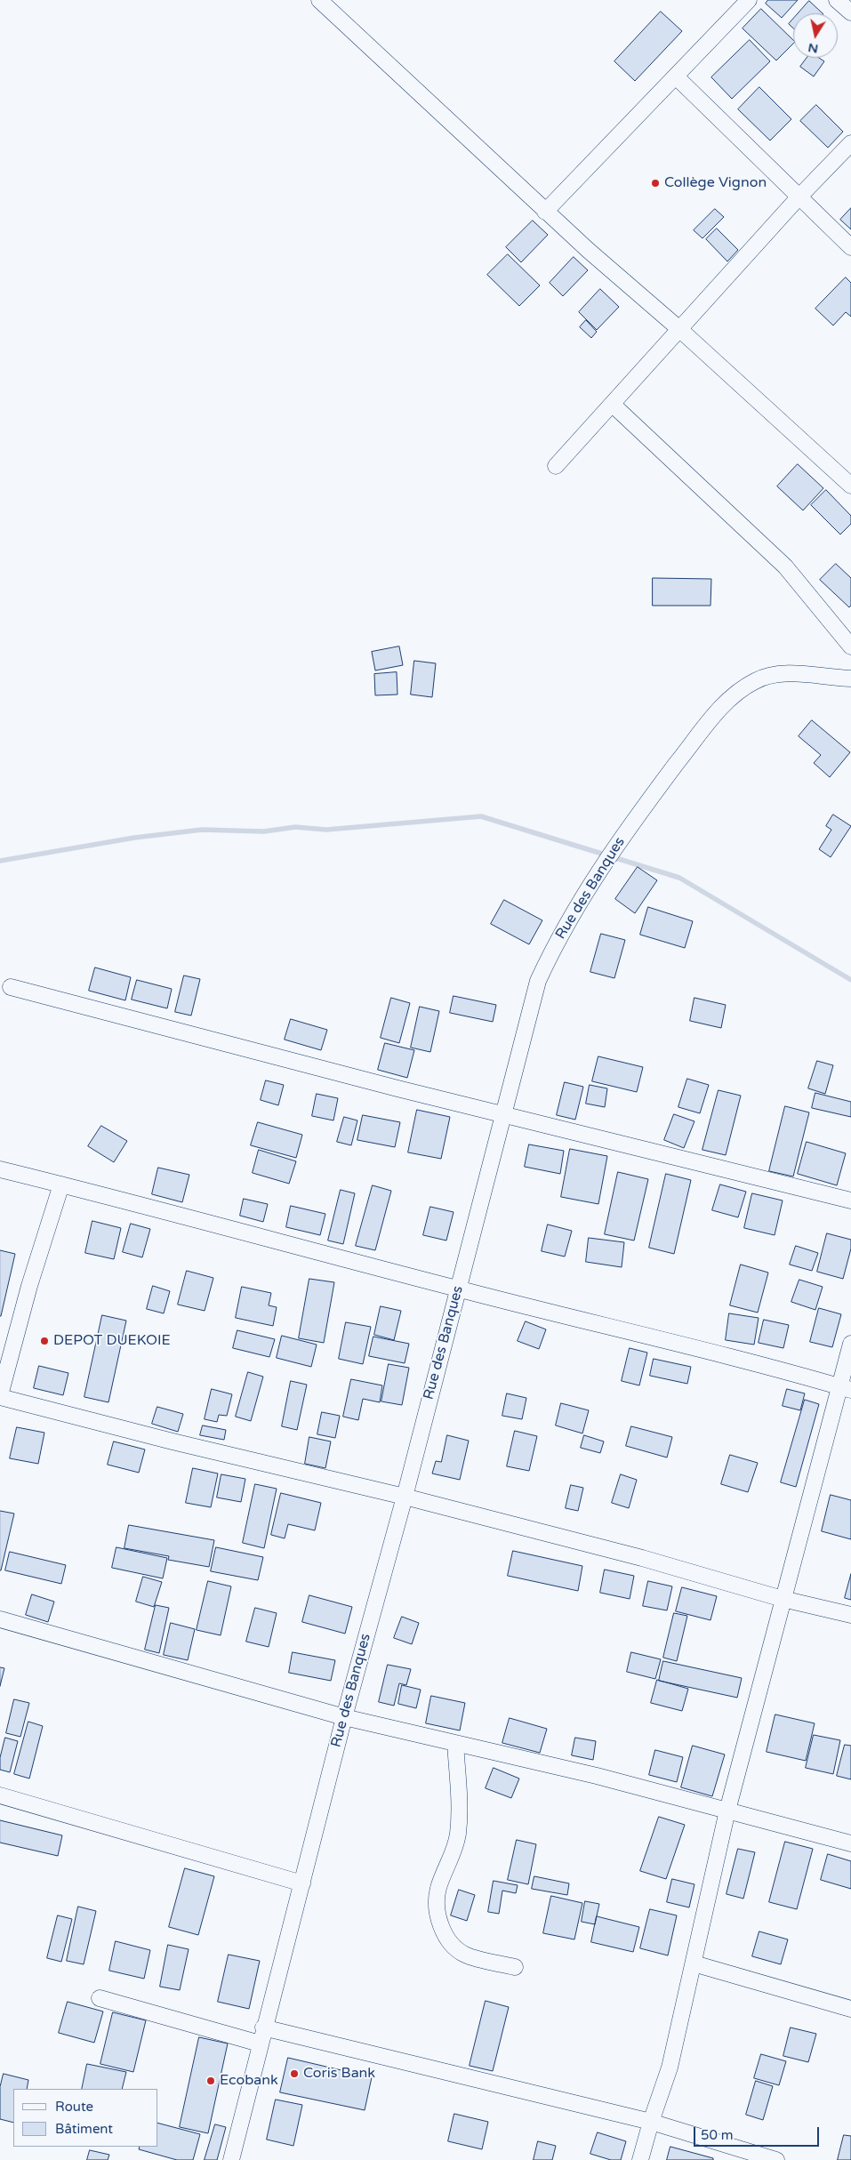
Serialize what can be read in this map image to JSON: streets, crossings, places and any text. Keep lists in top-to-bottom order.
{
  "streets": {
    "street": ["Rue des Banques"]
  },
  "places": [
    "Collège Vignon",
    "DEPOT DUEKOIE",
    "Coris Bank",
    "Ecobank"
  ],
  "legend": ["Route", "Bâtiment"],
  "scale_bar": "50 m",
  "north": "bottom"
}
